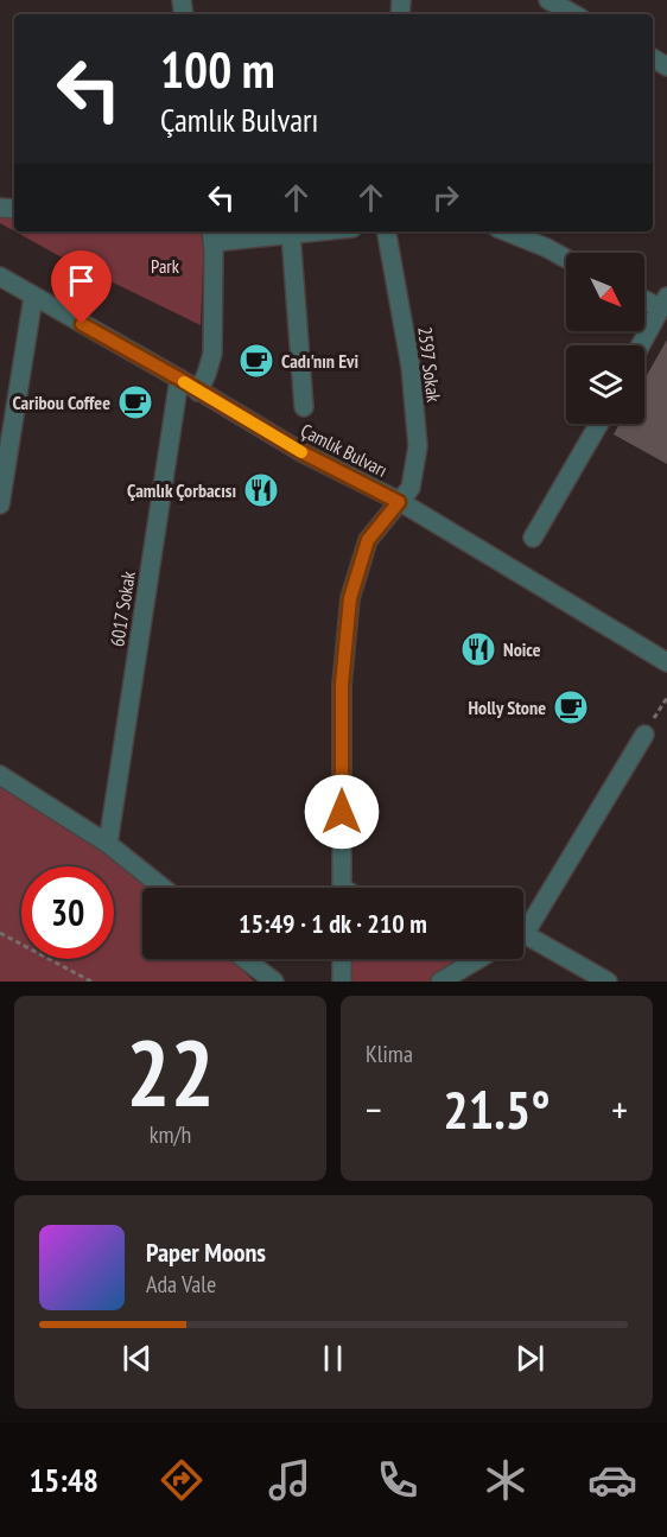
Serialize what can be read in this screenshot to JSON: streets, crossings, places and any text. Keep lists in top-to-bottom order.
{
  "streets": {
    "street": ["2597 Sokak", "Çamlık Bulvarı", "6017 Sokak"]
  },
  "crossings": [
    ["2597 Sokak", "Çamlık Bulvarı"],
    ["Çamlık Bulvarı", "6017 Sokak"]
  ],
  "parks": ["Park"],
  "places": {
    "cafe": ["Cadı'nın Evi", "Caribou Coffee", "Holly Stone"],
    "restaurant": ["Çamlık Çorbacısı", "Noice"]
  },
  "north": "bottom right",
  "page": {
    "turn": ["100 m", "Çamlık Bulvarı"],
    "limit": "30",
    "trip": "15:49 · 1 dk · 210 m",
    "tile": [
      ["22", "km/h"],
      "Klima"
    ],
    "heat": ["−", "21.5°", "+"],
    "song": ["Paper Moons", "Ada Vale"],
    "tabs": "15:48"
  }
}
